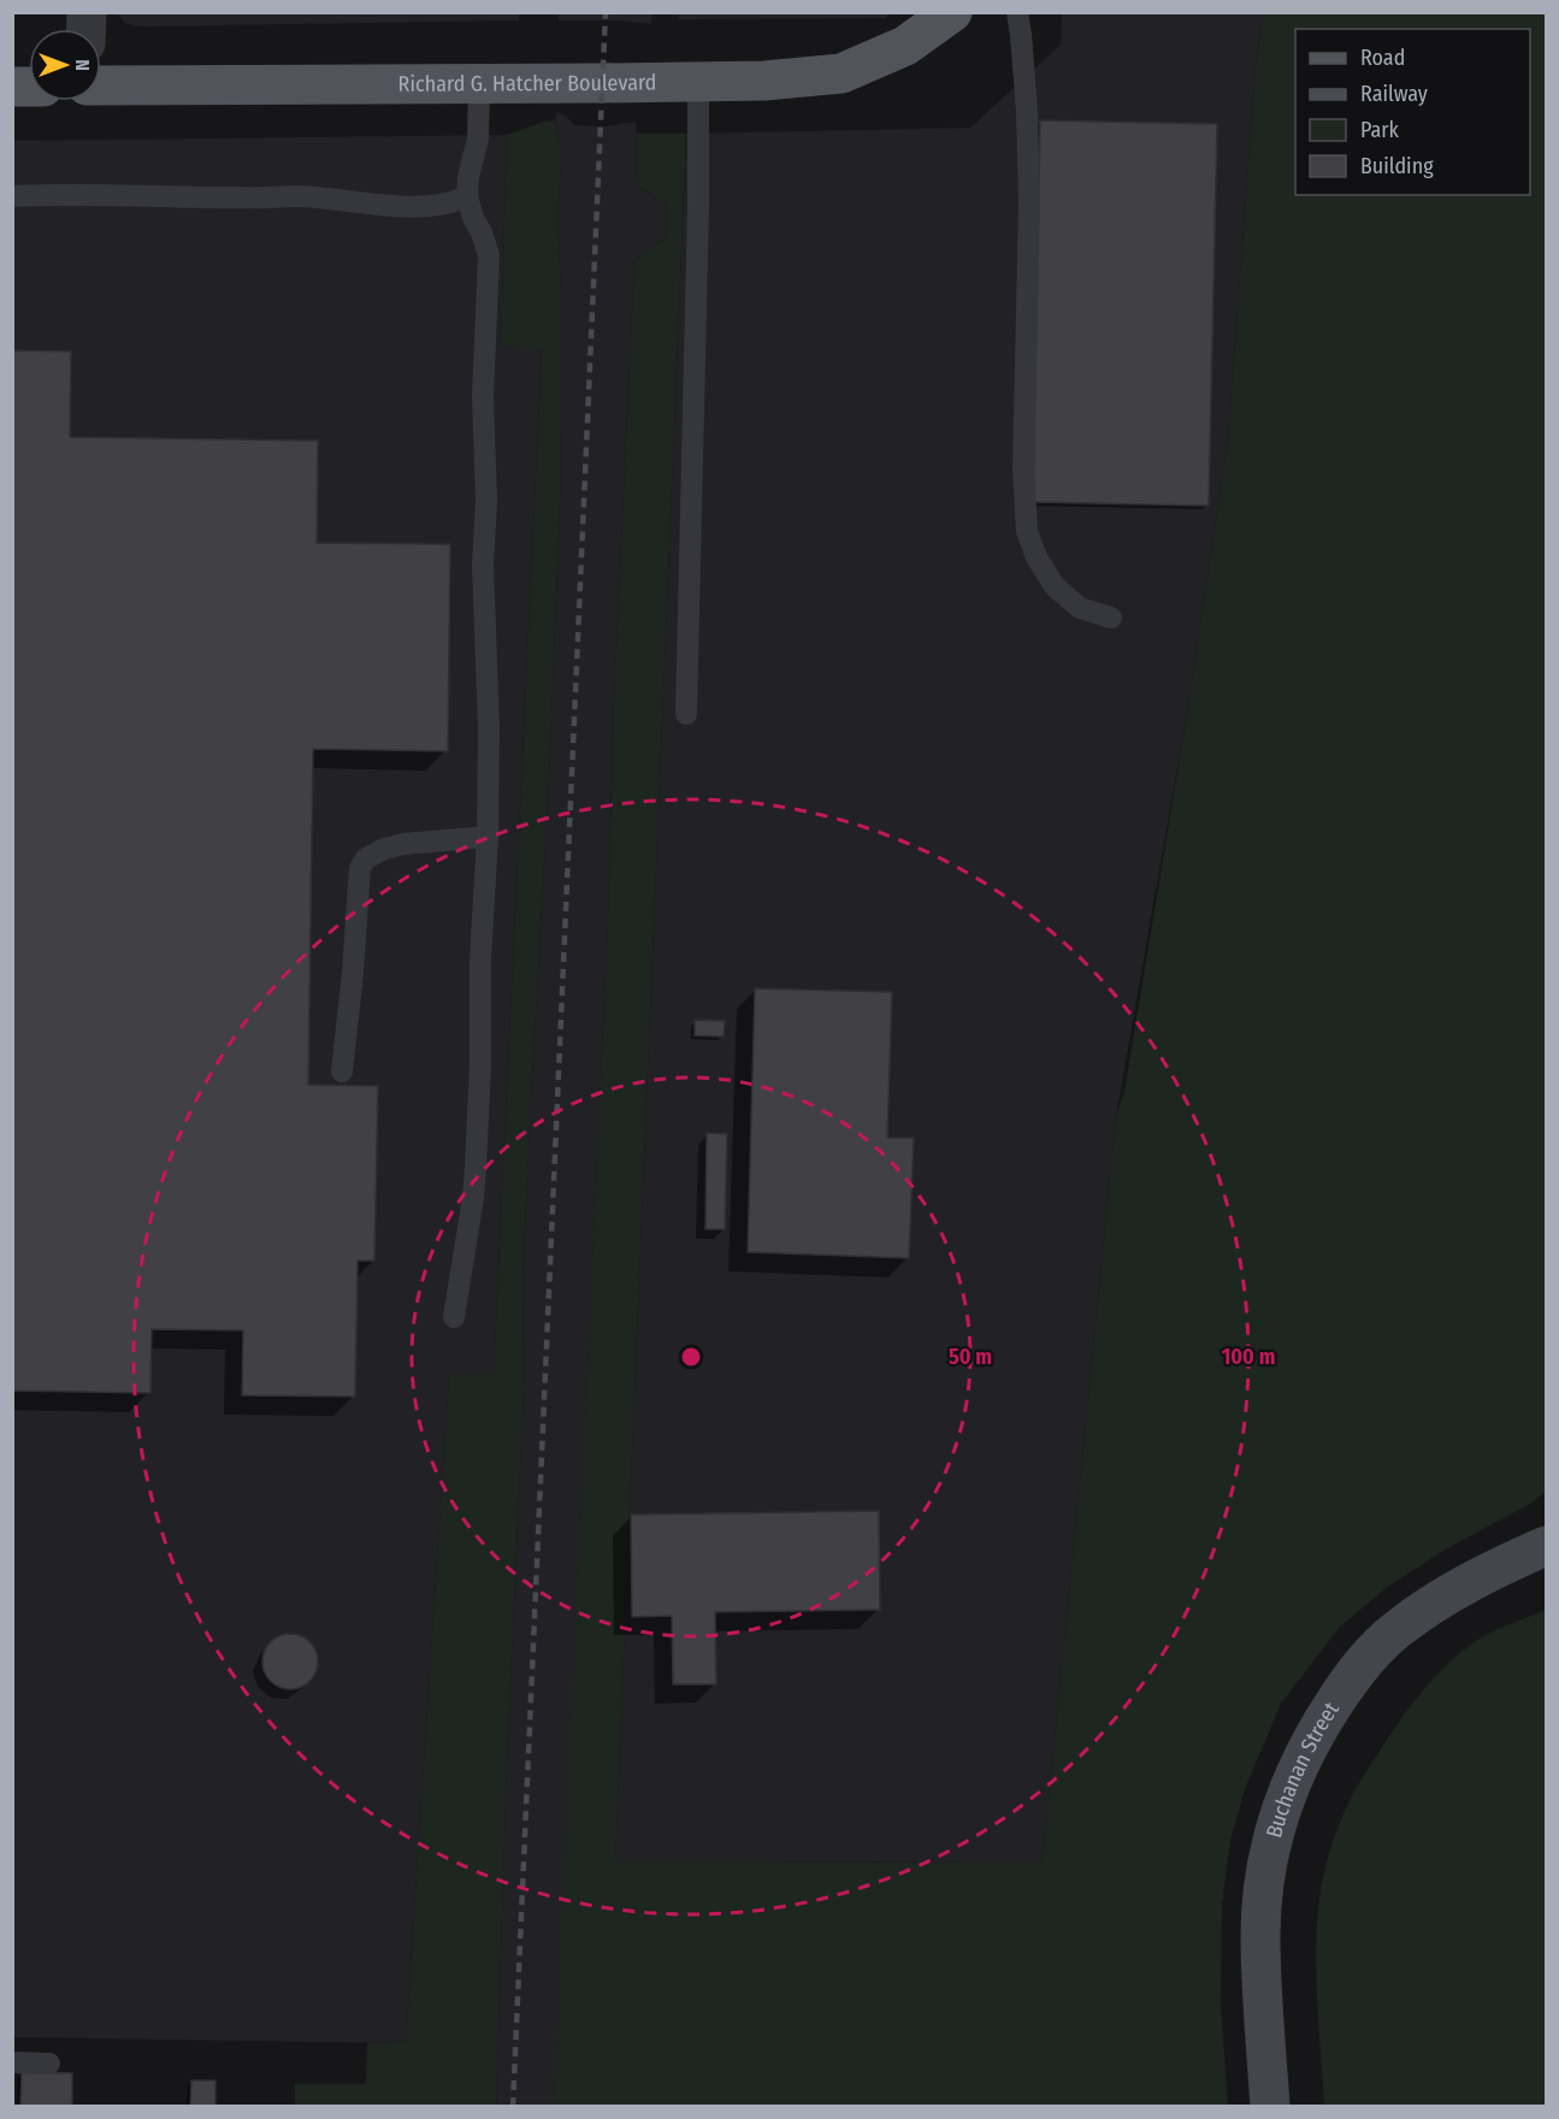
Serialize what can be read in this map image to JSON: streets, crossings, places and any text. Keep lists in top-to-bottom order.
{
  "streets": {
    "main road": ["Richard G. Hatcher Boulevard"],
    "street": ["Buchanan Street"]
  },
  "legend": [
    "Road",
    "Railway",
    "Park",
    "Building"
  ],
  "north": "right",
  "rings": ["50 m", "100 m"]
}
